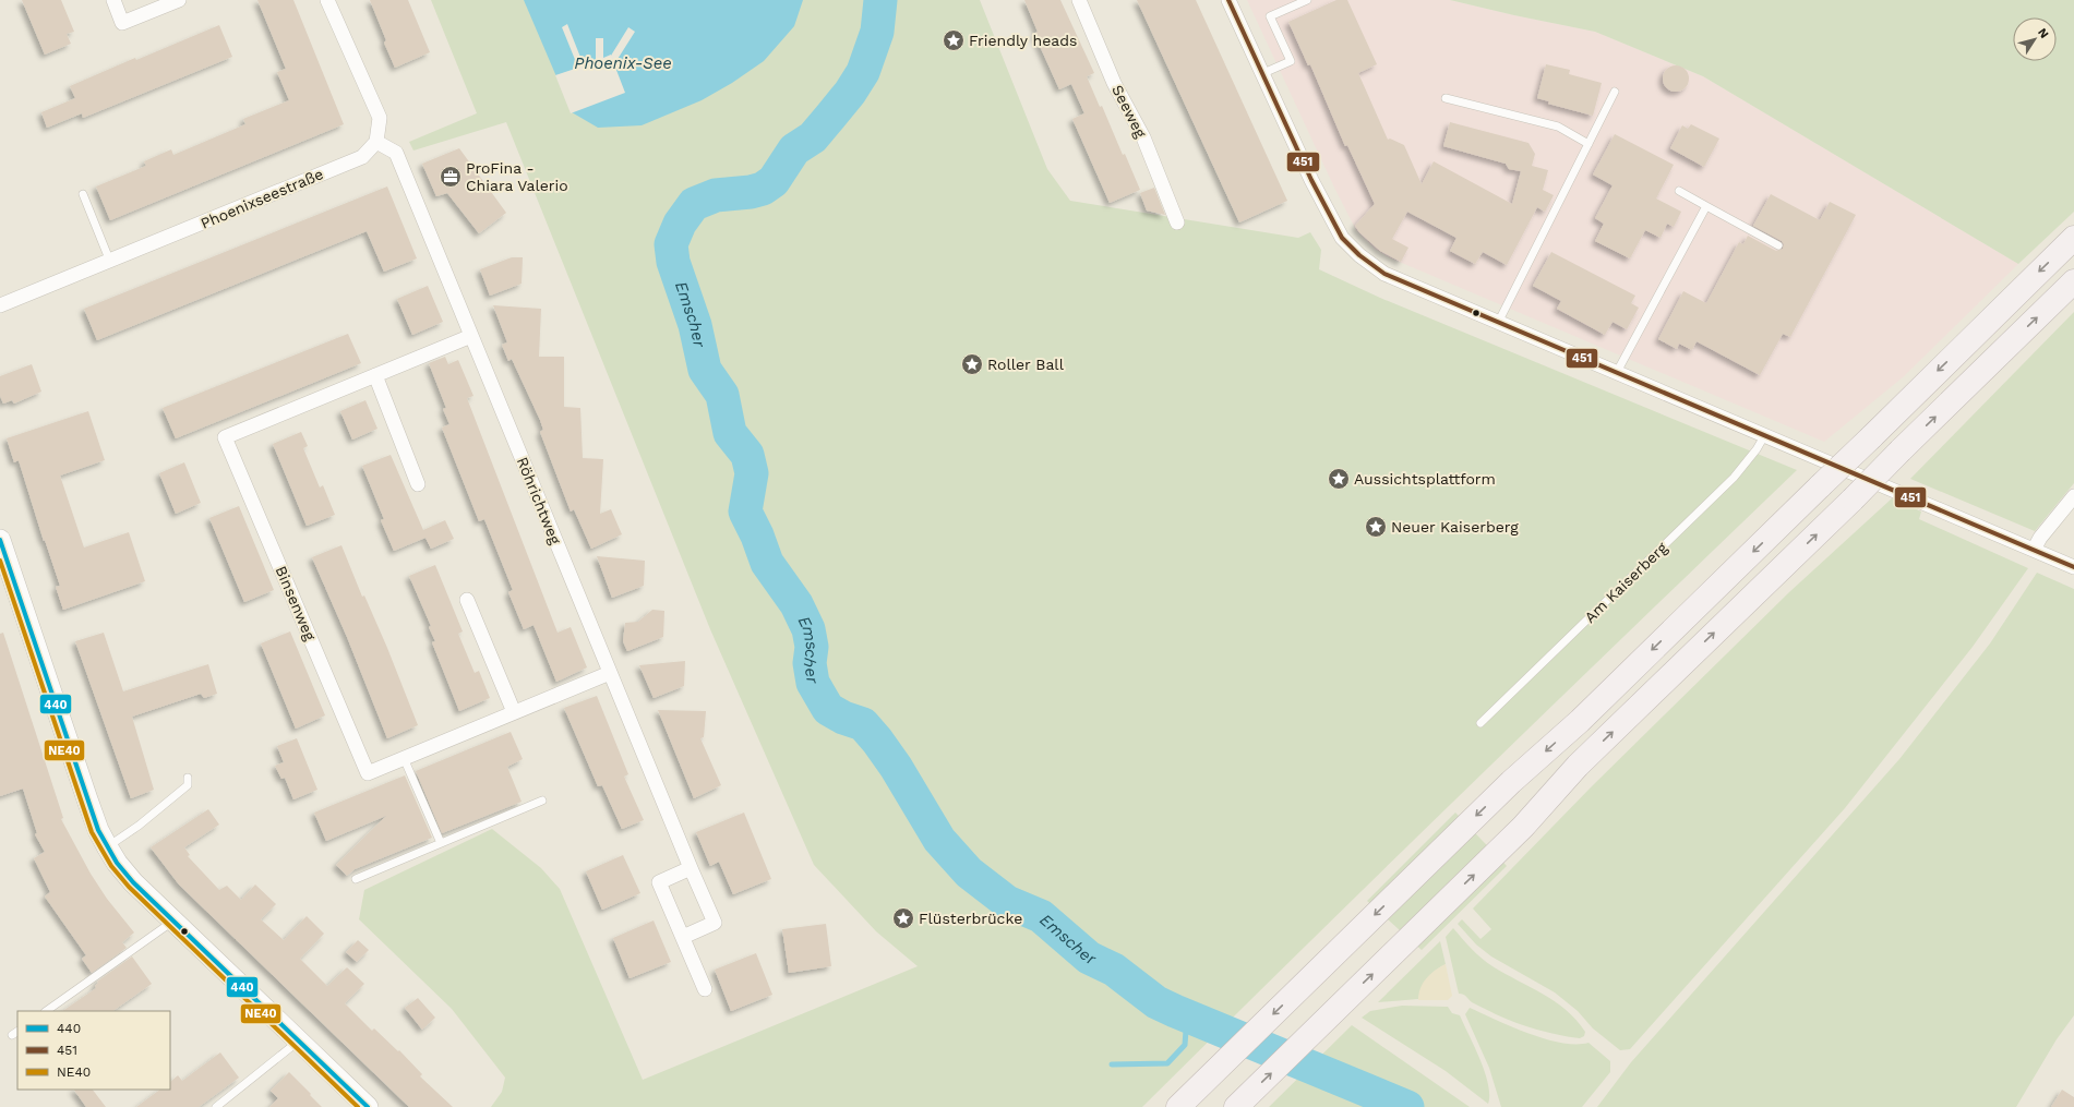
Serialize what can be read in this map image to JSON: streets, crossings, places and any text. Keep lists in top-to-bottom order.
{
  "streets": {
    "street": [
      "Seeweg",
      "Phoenixseestraße",
      "Röhrichtweg",
      "Binsenweg"
    ],
    "lane": ["Am Kaiserberg"]
  },
  "crossings": [
    ["Phoenixseestraße", "Röhrichtweg"],
    ["Röhrichtweg", "Binsenweg"]
  ],
  "water": ["Phoenix-See", "Emscher"],
  "places": {
    "place": [
      "Friendly heads",
      "Roller Ball",
      "Aussichtsplattform",
      "Neuer Kaiserberg",
      "Flüsterbrücke"
    ],
    "office": ["ProFina - Chiara Valerio"]
  },
  "lines": ["transit line 451", "transit line 440", "transit line NE40"],
  "legend": ["440", "451", "NE40"],
  "north": "top right"
}
